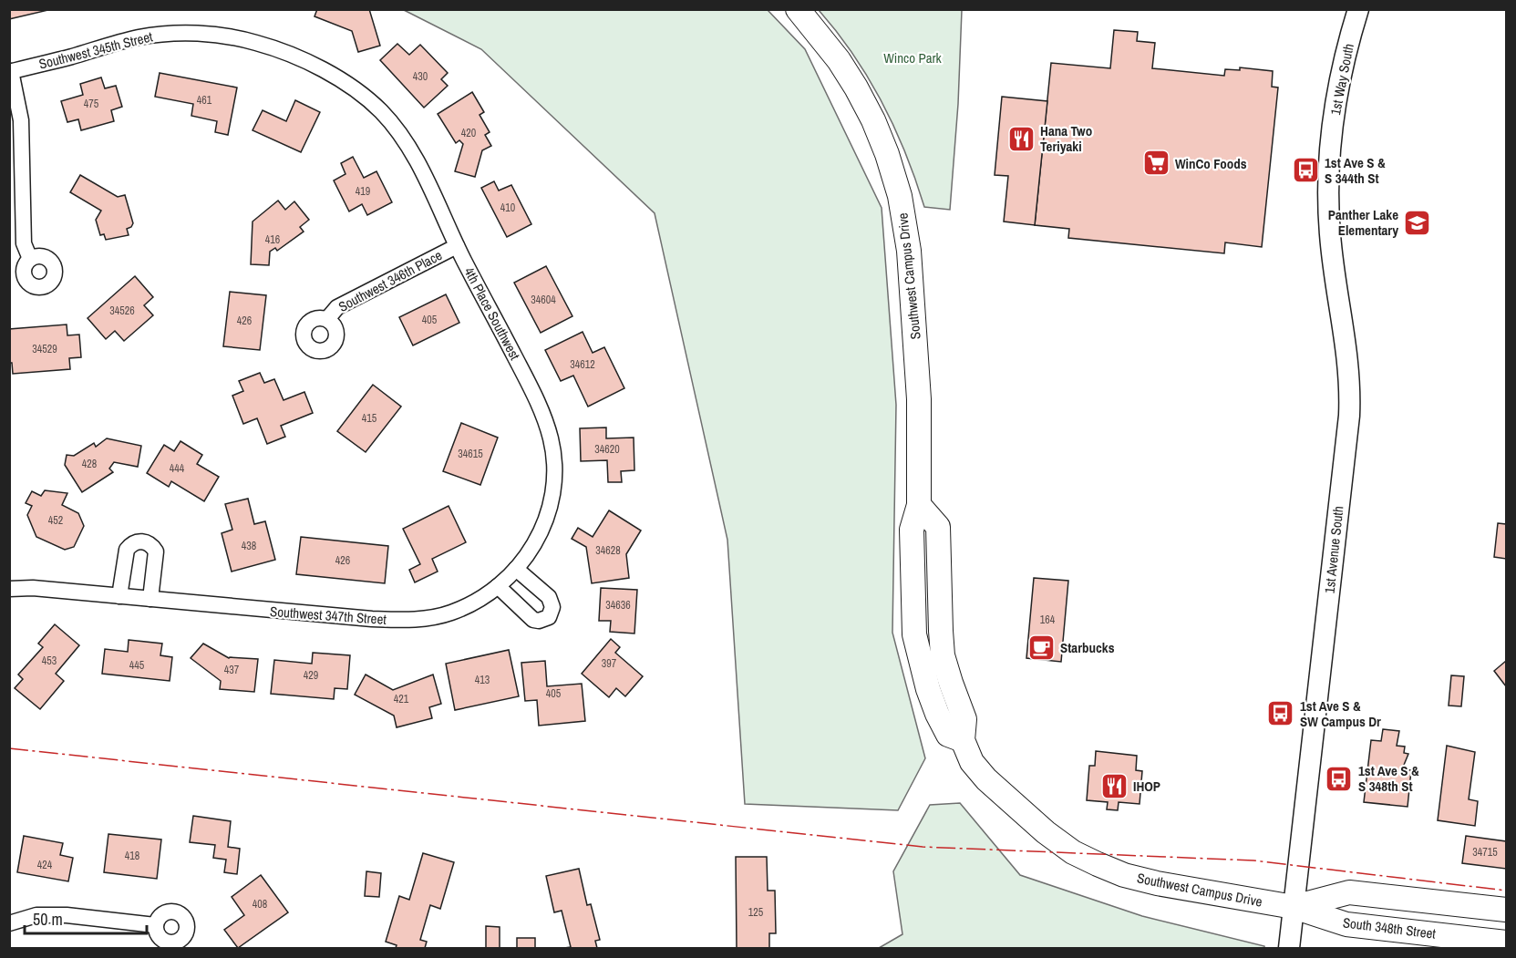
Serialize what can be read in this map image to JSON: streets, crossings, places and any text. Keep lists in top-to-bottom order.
{
  "streets": {
    "main road": [
      "1st Way South",
      "Southwest Campus Drive",
      "1st Avenue South",
      "South 348th Street"
    ],
    "street": [
      "Southwest 345th Street",
      "Southwest 346th Place",
      "4th Place Southwest",
      "Southwest 347th Street"
    ]
  },
  "crossings": [
    ["Southwest 345th Street", "4th Place Southwest"],
    ["1st Way South", "1st Avenue South"],
    ["Southwest Campus Drive", "1st Avenue South"],
    ["Southwest Campus Drive", "South 348th Street"],
    ["Southwest 346th Place", "4th Place Southwest"],
    ["4th Place Southwest", "Southwest 347th Street"],
    ["1st Avenue South", "South 348th Street"]
  ],
  "parks": ["Winco Park"],
  "places": {
    "restaurant": ["Hana Two Teriyaki", "IHOP"],
    "supermarket": ["WinCo Foods"],
    "bus stop": ["1st Ave S & S 344th St", "1st Ave S & SW Campus Dr", "1st Ave S & S 348th St"],
    "school or university": ["Panther Lake Elementary"],
    "cafe": ["Starbucks"]
  },
  "house_numbers": [
    "430",
    "461",
    "475",
    "420",
    "419",
    "410",
    "416",
    "34604",
    "34526",
    "405",
    "426",
    "34529",
    "34612",
    "415",
    "34620",
    "34615",
    "428",
    "444",
    "452",
    "438",
    "34628",
    "426",
    "34636",
    "164",
    "453",
    "397",
    "445",
    "437",
    "429",
    "413",
    "405",
    "421",
    "34715",
    "418",
    "424",
    "408",
    "125"
  ],
  "scale_bar": "50 m"
}
